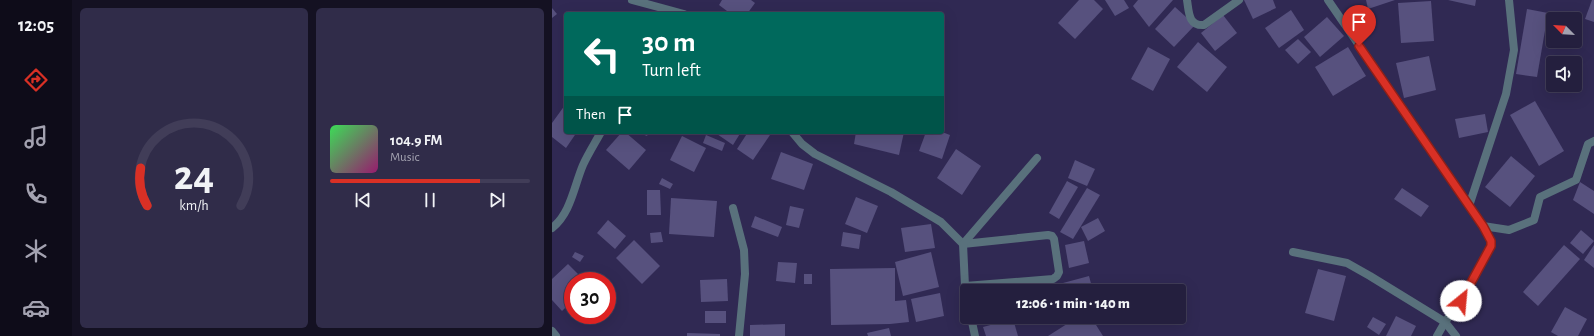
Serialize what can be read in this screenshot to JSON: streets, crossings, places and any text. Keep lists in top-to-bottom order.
{
  "north": "top left",
  "page": {
    "tabs": "12:05",
    "turn": ["30 m", "Turn left"],
    "then": "Then",
    "song": ["104.9 FM", "Music"],
    "limit": "30",
    "trip": "12:06 · 1 min · 140 m",
    "gauge": ["24", "km/h"]
  }
}
